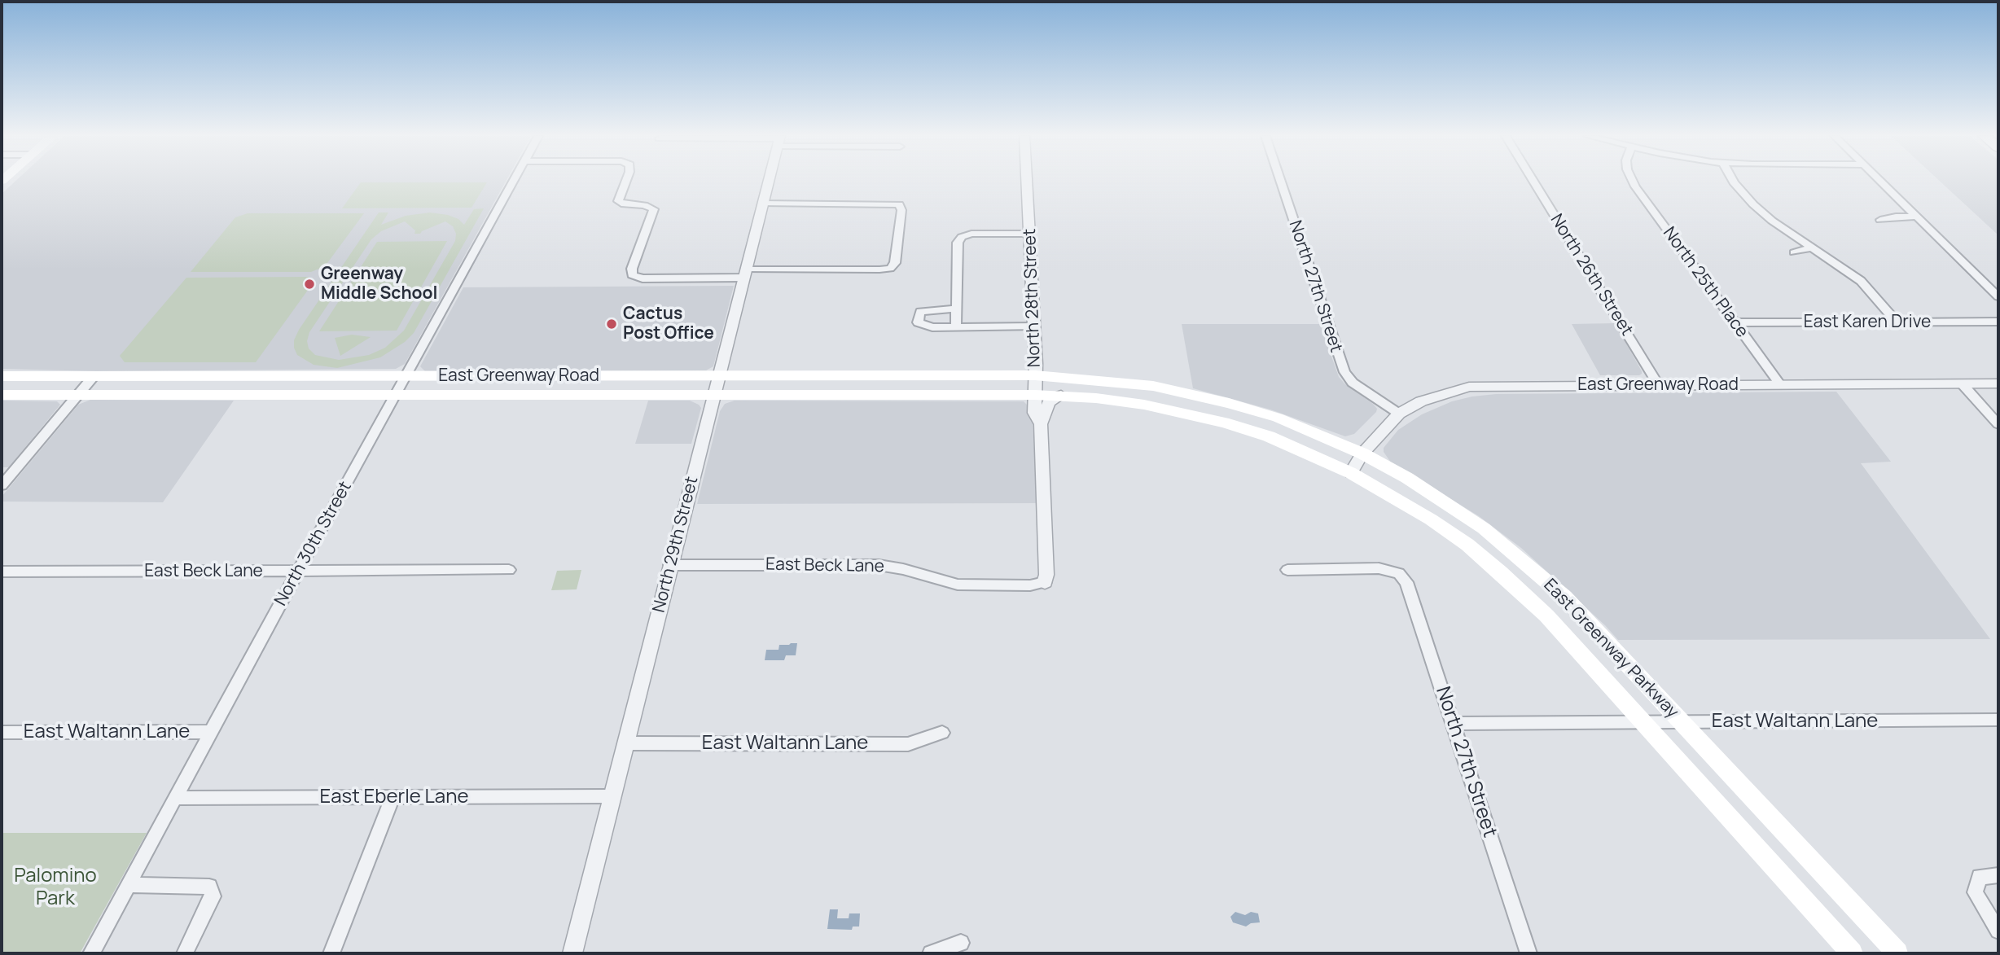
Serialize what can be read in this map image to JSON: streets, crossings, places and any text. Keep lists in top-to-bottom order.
{
  "streets": {
    "main road": ["East Greenway Road", "East Greenway Parkway"],
    "street": [
      "North 26th Street",
      "North 25th Place",
      "North 27th Street",
      "North 28th Street",
      "East Karen Drive",
      "North 30th Street",
      "North 29th Street",
      "East Beck Lane",
      "East Waltann Lane",
      "East Eberle Lane"
    ]
  },
  "crossings": [
    ["North 26th Street", "East Greenway Road"],
    ["North 25th Place", "East Karen Drive"],
    ["North 25th Place", "East Greenway Road"],
    ["North 27th Street", "East Greenway Road"],
    ["North 27th Street", "East Waltann Lane"],
    ["North 28th Street", "East Greenway Road"],
    ["North 28th Street", "East Beck Lane"],
    ["North 28th Street", "East Greenway Parkway"],
    ["East Greenway Road", "North 30th Street"],
    ["East Greenway Road", "North 29th Street"],
    ["East Greenway Road", "East Greenway Parkway"],
    ["North 30th Street", "East Beck Lane"],
    ["North 30th Street", "East Waltann Lane"],
    ["North 30th Street", "East Eberle Lane"],
    ["North 29th Street", "East Beck Lane"],
    ["North 29th Street", "East Waltann Lane"],
    ["North 29th Street", "East Eberle Lane"],
    ["East Greenway Parkway", "East Waltann Lane"]
  ],
  "parks": ["Palomino Park"],
  "places": ["Greenway Middle School", "Cactus Post Office"]
}
